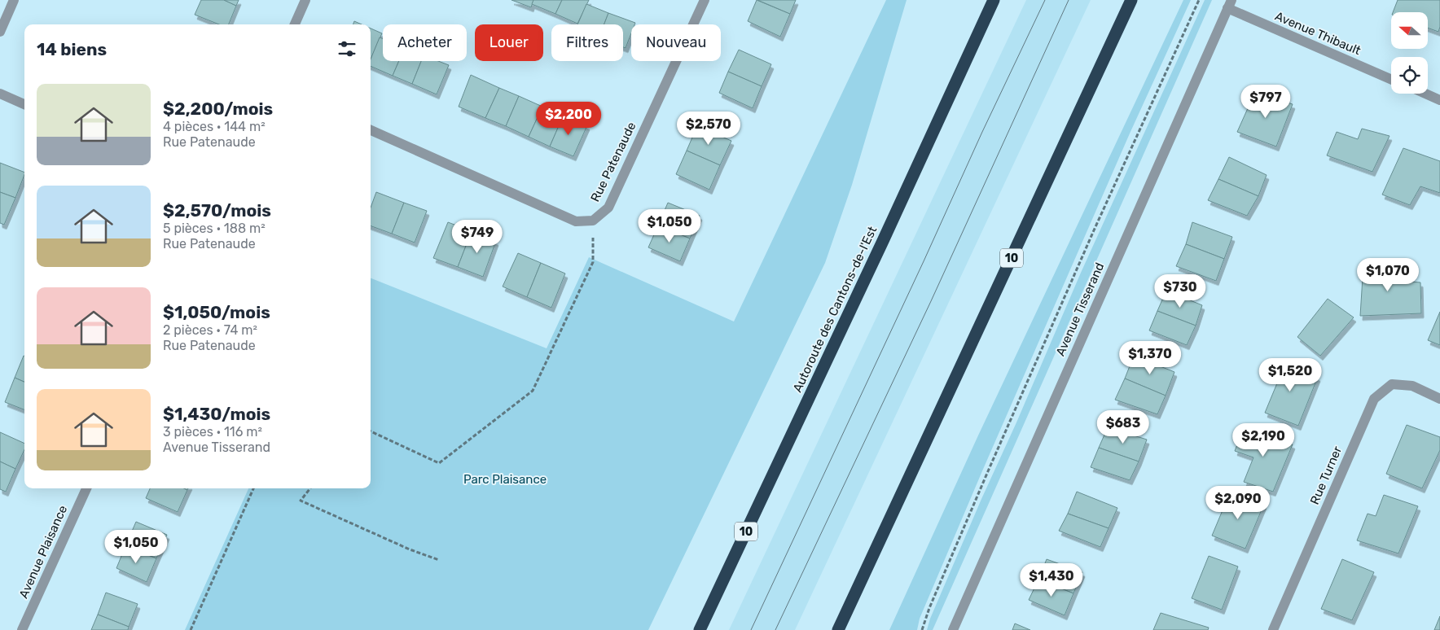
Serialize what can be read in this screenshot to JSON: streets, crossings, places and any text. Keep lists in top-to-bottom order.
{
  "streets": {
    "highway": ["10", "Autoroute des Cantons-de-l'Est"],
    "street": [
      "Avenue Thibault",
      "Rue Patenaude",
      "Avenue Tisserand",
      "Rue Turner",
      "Avenue Plaisance"
    ]
  },
  "crossings": [
    ["Avenue Thibault", "Avenue Tisserand"]
  ],
  "parks": ["Parc Plaisance"],
  "north": "left",
  "page": {
    "chip": [
      "Acheter",
      "Louer",
      "Filtres",
      "Nouveau"
    ],
    "heading": "14 biens",
    "list": [
      {
        "name": "$2,200/mois",
        "note": "4 pièces · 144 m² · Rue Patenaude"
      },
      {
        "name": "$2,570/mois",
        "note": "5 pièces · 188 m² · Rue Patenaude"
      },
      {
        "name": "$1,050/mois",
        "note": "2 pièces · 74 m² · Rue Patenaude"
      },
      {
        "name": "$1,430/mois",
        "note": "3 pièces · 116 m² · Avenue Tisserand"
      }
    ],
    "price": [
      "$797",
      "$2,200",
      "$2,570",
      "$1,050",
      "$749",
      "$1,070",
      "$730",
      "$1,370",
      "$1,520",
      "$683",
      "$2,190",
      "$2,090",
      "$1,050",
      "$1,430"
    ]
  }
}
